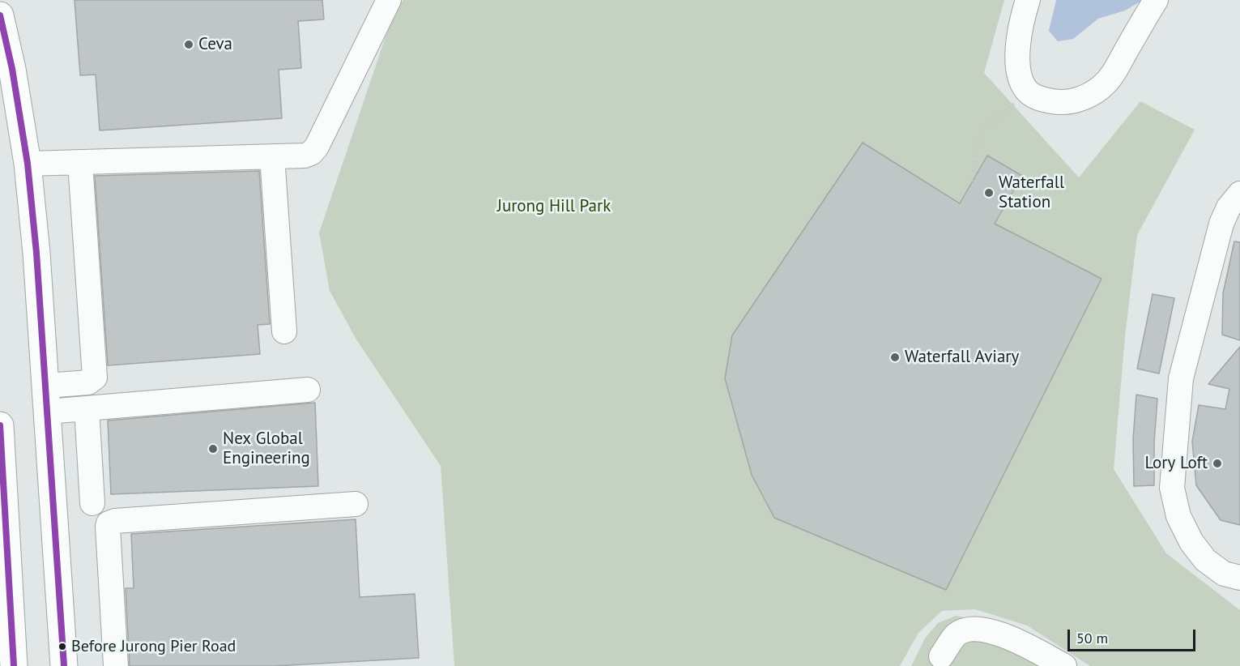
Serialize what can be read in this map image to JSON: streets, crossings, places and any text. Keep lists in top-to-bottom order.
{
  "parks": ["Jurong Hill Park"],
  "places": [
    "Ceva",
    "Waterfall Station",
    "Waterfall Aviary",
    "Nex Global Engineering",
    "Lory Loft",
    "Before Jurong Pier Road"
  ],
  "scale_bar": "50 m"
}
